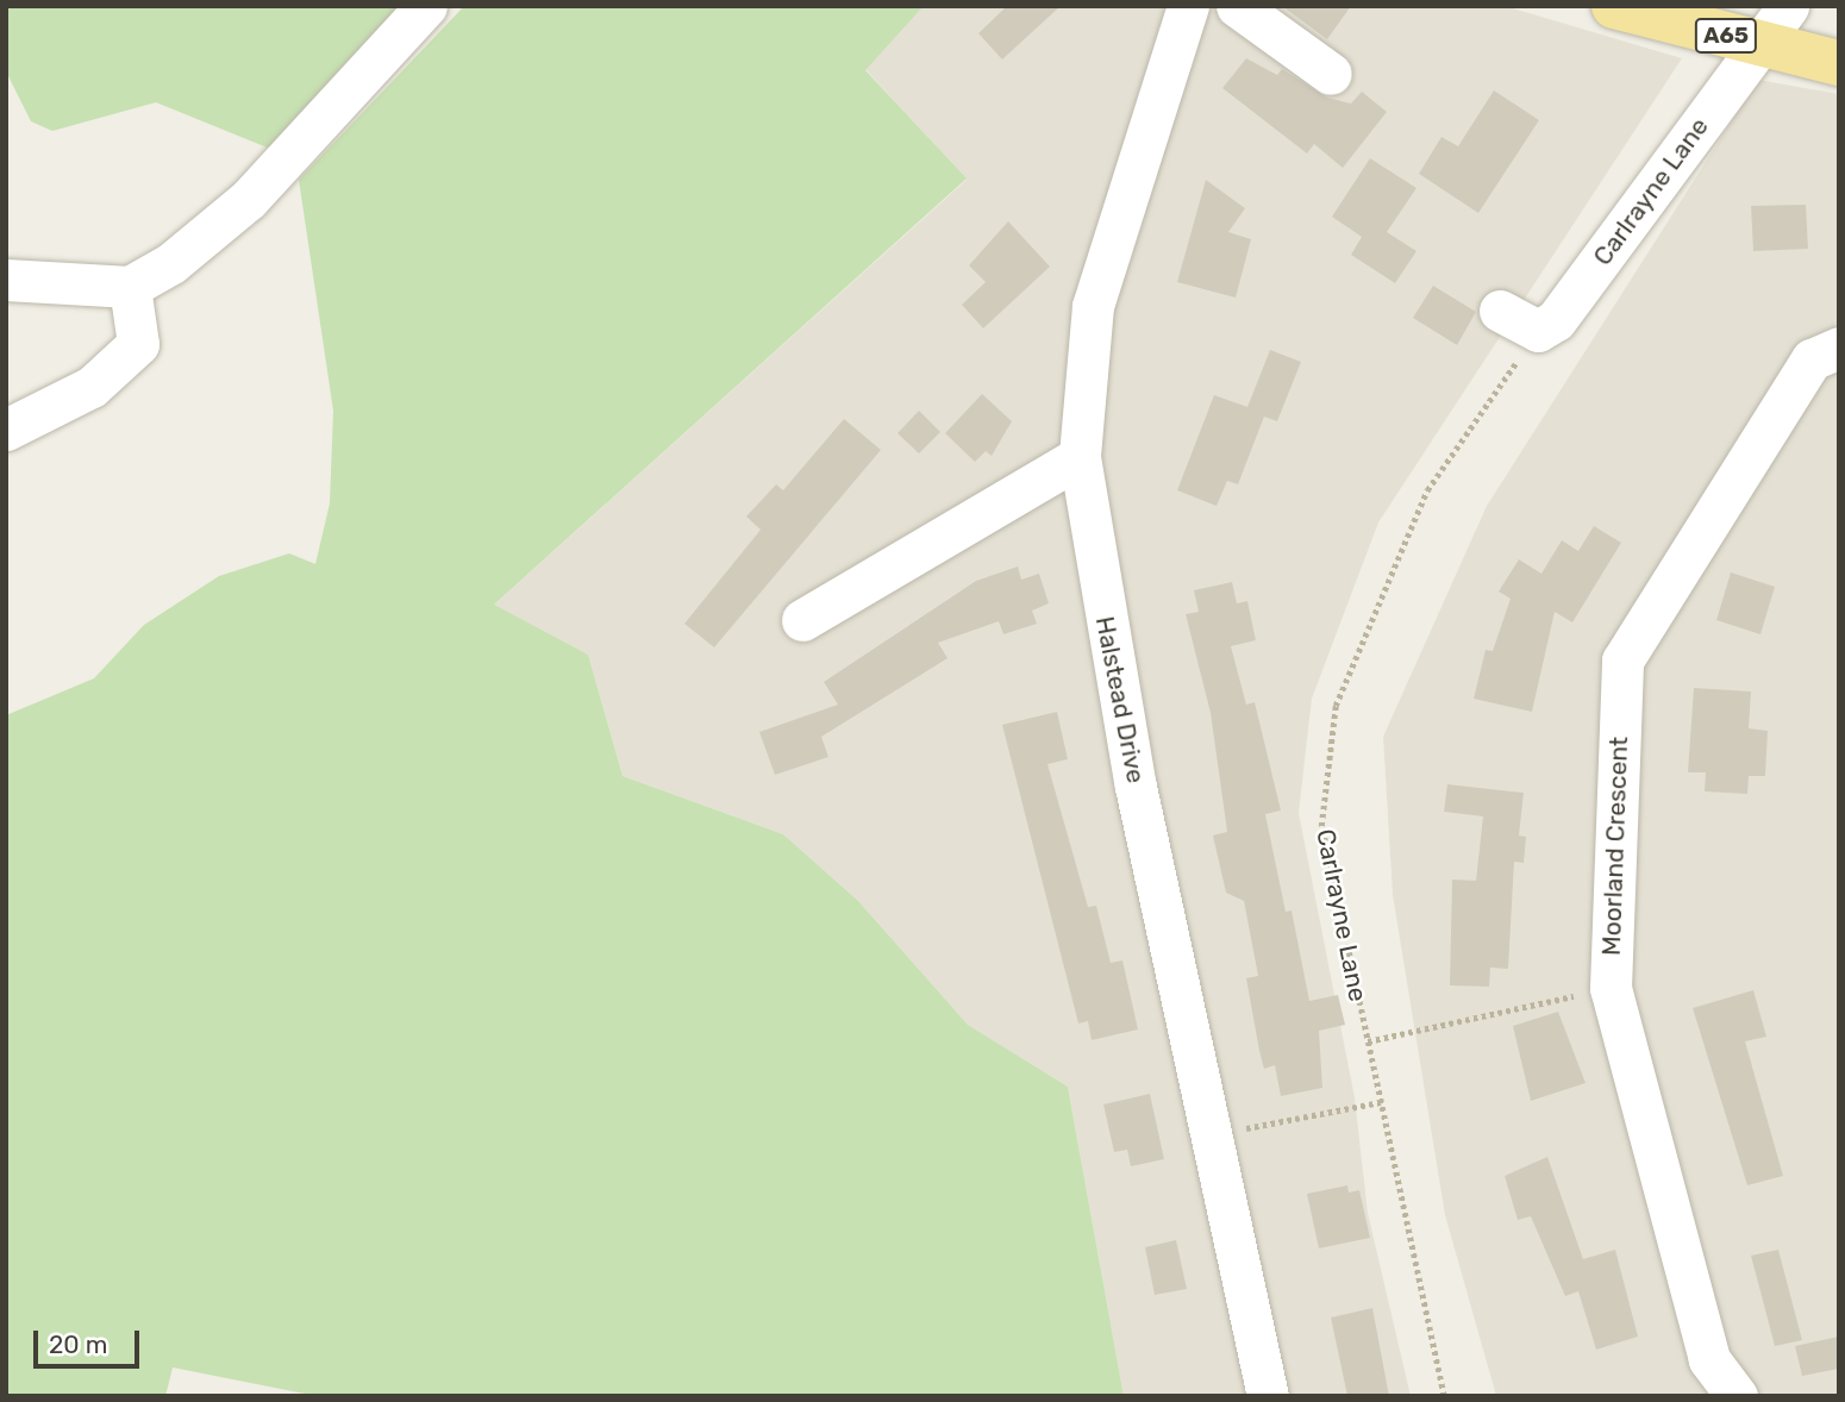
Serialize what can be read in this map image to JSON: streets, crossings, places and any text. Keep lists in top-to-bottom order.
{
  "streets": {
    "main road": ["A65"],
    "street": ["Carlrayne Lane", "Halstead Drive", "Moorland Crescent"]
  },
  "crossings": [
    ["A65", "Carlrayne Lane"]
  ],
  "scale_bar": "20 m"
}
